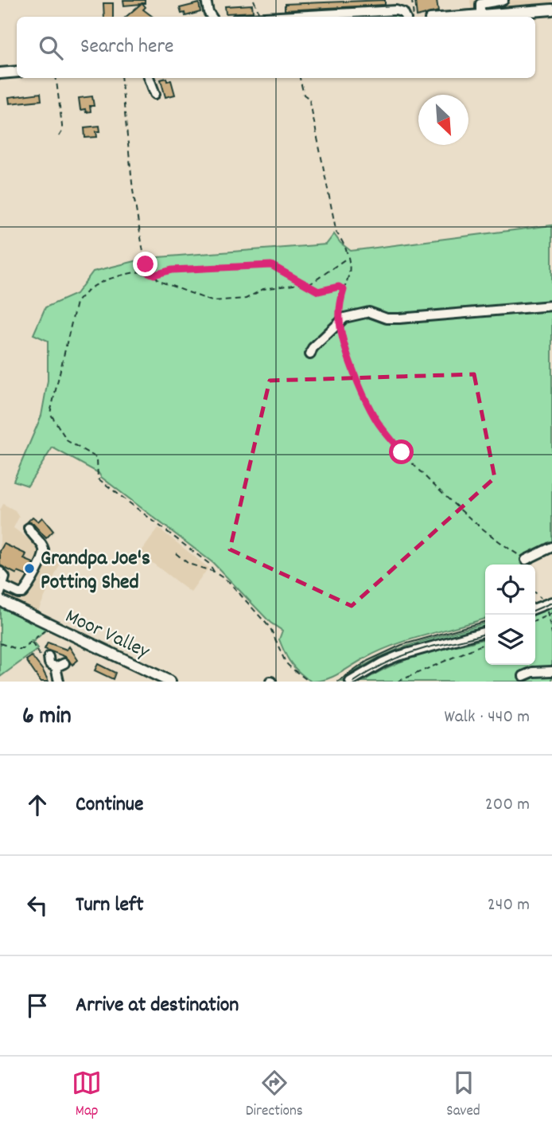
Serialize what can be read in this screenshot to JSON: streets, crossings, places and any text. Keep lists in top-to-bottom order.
{
  "streets": {
    "main road": ["Moor Valley"]
  },
  "places": ["Grandpa Joe's Potting Shed"],
  "north": "bottom right",
  "page": {
    "search": "Search here",
    "heading": ["6 min", "Walk · 440 m"],
    "list": [
      ["Continue", "200 m"],
      ["Turn left", "240 m"],
      "Arrive at destination"
    ],
    "nav": ["Map", "Directions", "Saved"]
  }
}
